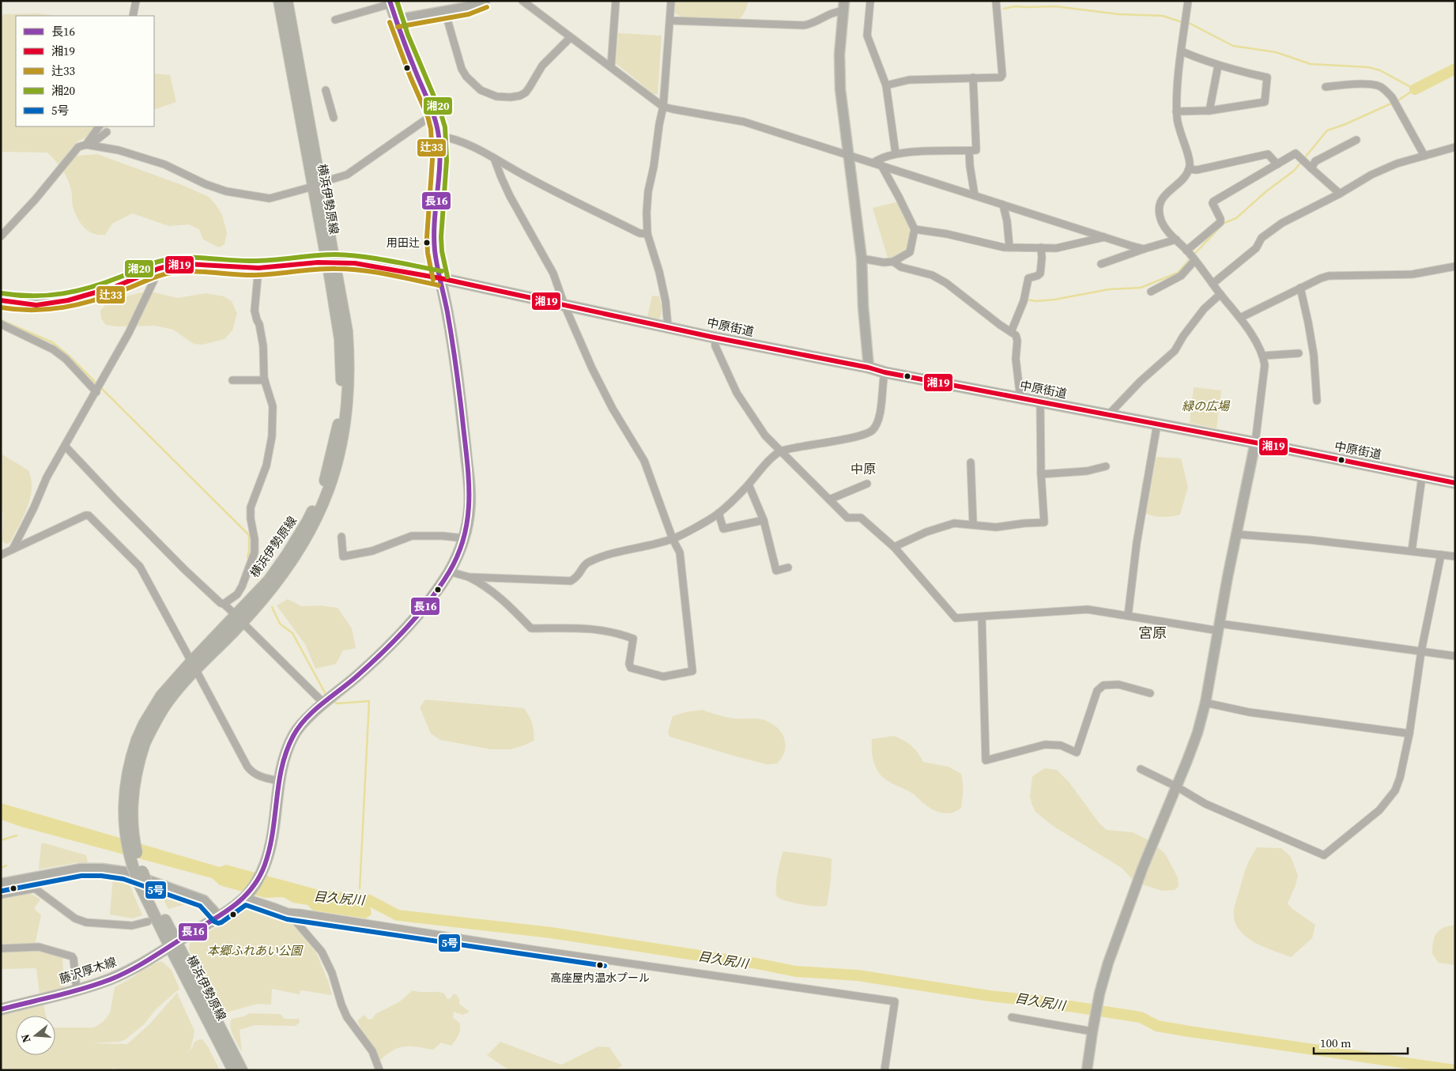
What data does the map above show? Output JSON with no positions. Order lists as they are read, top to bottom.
{
  "streets": {
    "main road": ["横浜伊勢原線", "中原街道", "藤沢厚木線"]
  },
  "crossings": [
    ["横浜伊勢原線", "中原街道"],
    ["横浜伊勢原線", "藤沢厚木線"]
  ],
  "districts": ["中原", "宮原"],
  "water": ["目久尻川"],
  "parks": ["緑の広場", "本郷ふれあい公園"],
  "places": ["用田辻", "高座屋内温水プール"],
  "lines": [
    "transit line 長16",
    "transit line 湘20",
    "transit line 辻33",
    "transit line 湘19",
    "transit line 5号"
  ],
  "legend": [
    "長16",
    "湘19",
    "辻33",
    "湘20",
    "5号"
  ],
  "scale_bar": "100 m",
  "north": "left"
}
